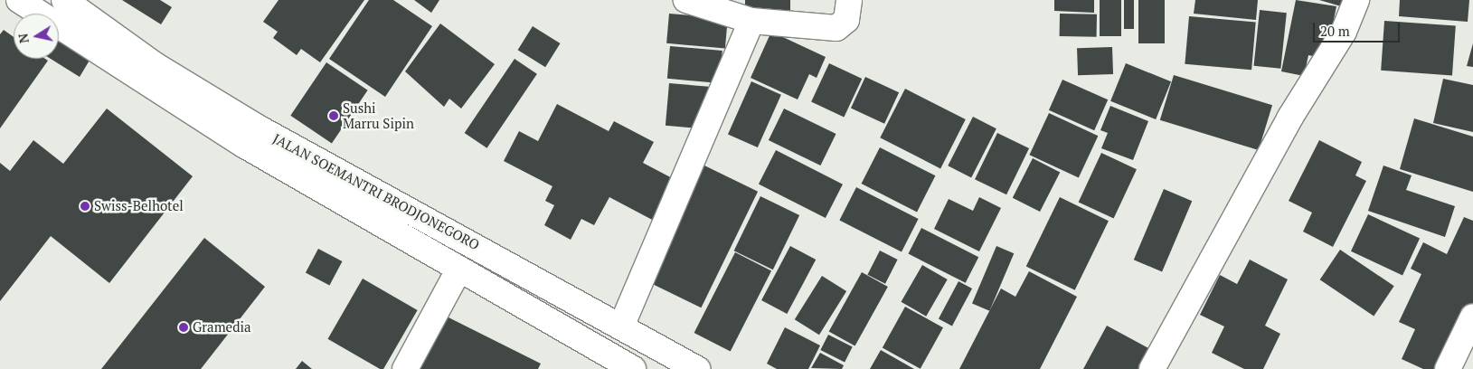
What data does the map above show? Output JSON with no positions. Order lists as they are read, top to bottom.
{
  "streets": {
    "main road": ["JALAN SOEMANTRI BRODJONEGORO"]
  },
  "places": ["Sushi Marru Sipin", "Swiss-Belhotel", "Gramedia"],
  "scale_bar": "20 m",
  "north": "left"
}
